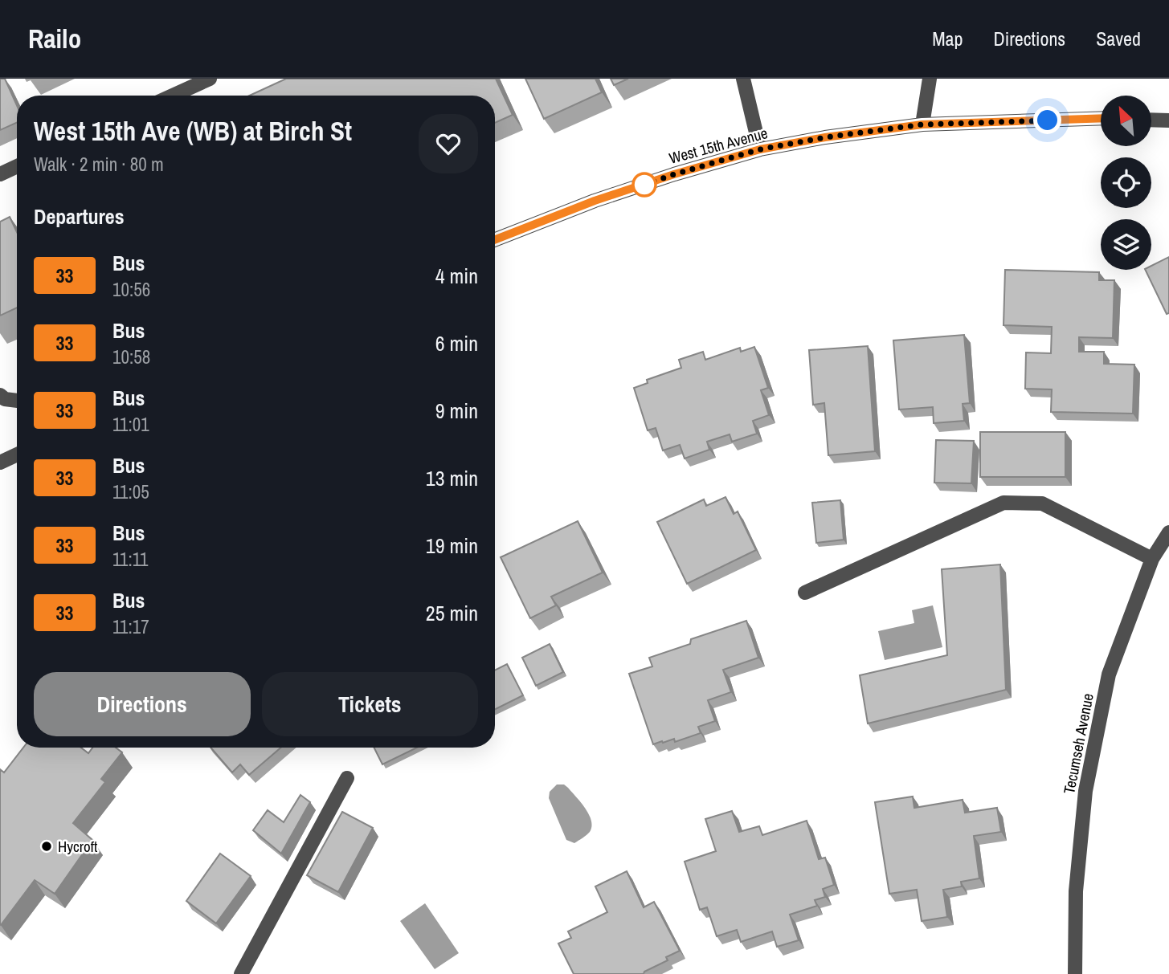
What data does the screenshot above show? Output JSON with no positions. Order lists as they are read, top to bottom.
{
  "streets": {
    "street": ["West 15th Avenue", "Tecumseh Avenue"]
  },
  "places": ["Hycroft"],
  "lines": ["bus line 33"],
  "north": "top left",
  "page": {
    "header": "Railo",
    "nav": ["Map", "Directions", "Saved"],
    "heading": [
      ["West 15th Ave (WB) at Birch St", "Walk · 2 min · 80 m"],
      "Departures"
    ],
    "list": [
      {
        "mark": "33",
        "name": "Bus",
        "note": "10:56",
        "value": "4 min"
      },
      {
        "mark": "33",
        "name": "Bus",
        "note": "10:58",
        "value": "6 min"
      },
      {
        "mark": "33",
        "name": "Bus",
        "note": "11:01",
        "value": "9 min"
      },
      {
        "mark": "33",
        "name": "Bus",
        "note": "11:05",
        "value": "13 min"
      },
      {
        "mark": "33",
        "name": "Bus",
        "note": "11:11",
        "value": "19 min"
      },
      {
        "mark": "33",
        "name": "Bus",
        "note": "11:17",
        "value": "25 min"
      }
    ],
    "buttons": ["Directions", "Tickets"]
  }
}
